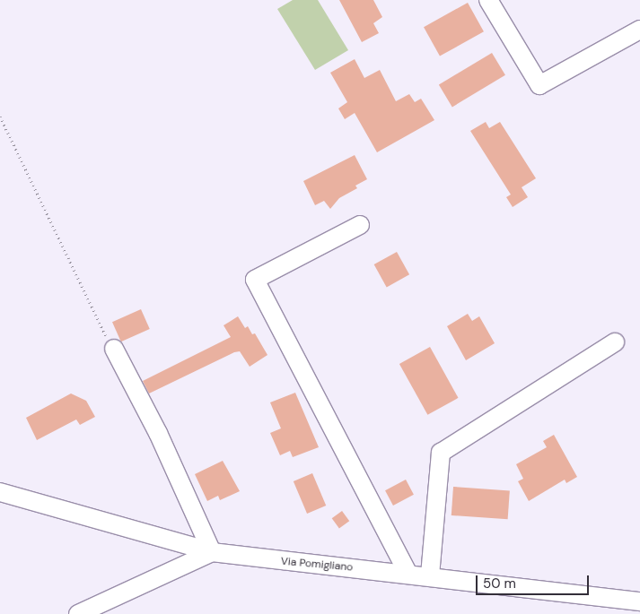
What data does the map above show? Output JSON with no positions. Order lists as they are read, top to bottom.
{
  "streets": {
    "street": ["Via Pomigliano"]
  },
  "scale_bar": "50 m"
}
